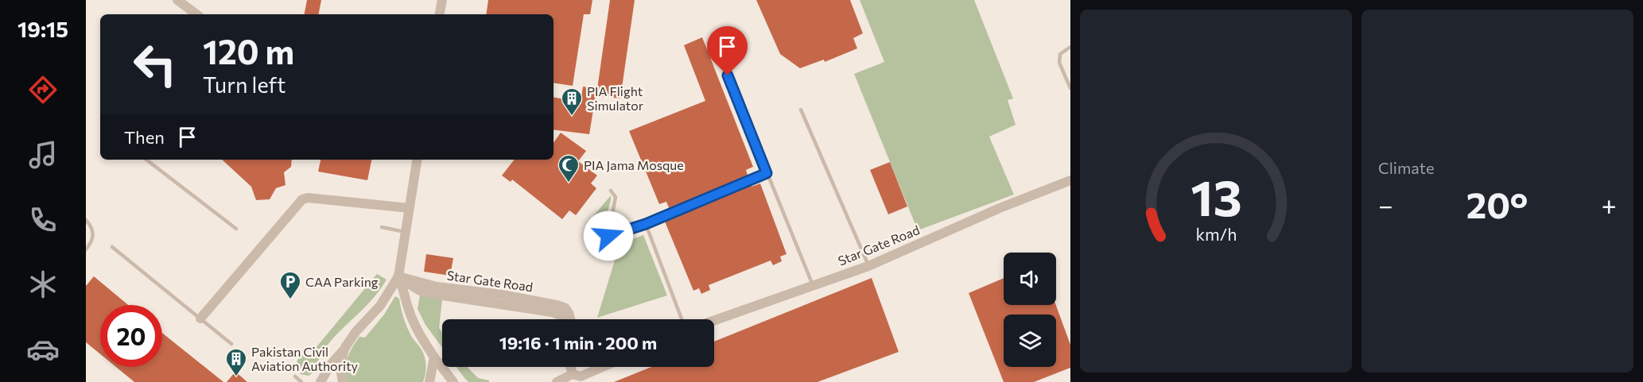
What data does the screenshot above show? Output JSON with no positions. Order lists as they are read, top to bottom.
{
  "streets": {
    "street": ["Star Gate Road"]
  },
  "places": {
    "building": ["PIA Flight Simulator", "Pakistan Civil Aviation Authority"],
    "mosque": ["PIA Jama Mosque"],
    "parking": ["CAA Parking"]
  },
  "page": {
    "tabs": "19:15",
    "tile": "Climate",
    "turn": ["120 m", "Turn left"],
    "then": "Then",
    "heat": ["−", "20°", "+"],
    "limit": "20",
    "trip": "19:16 · 1 min · 200 m",
    "gauge": ["13", "km/h"]
  }
}
